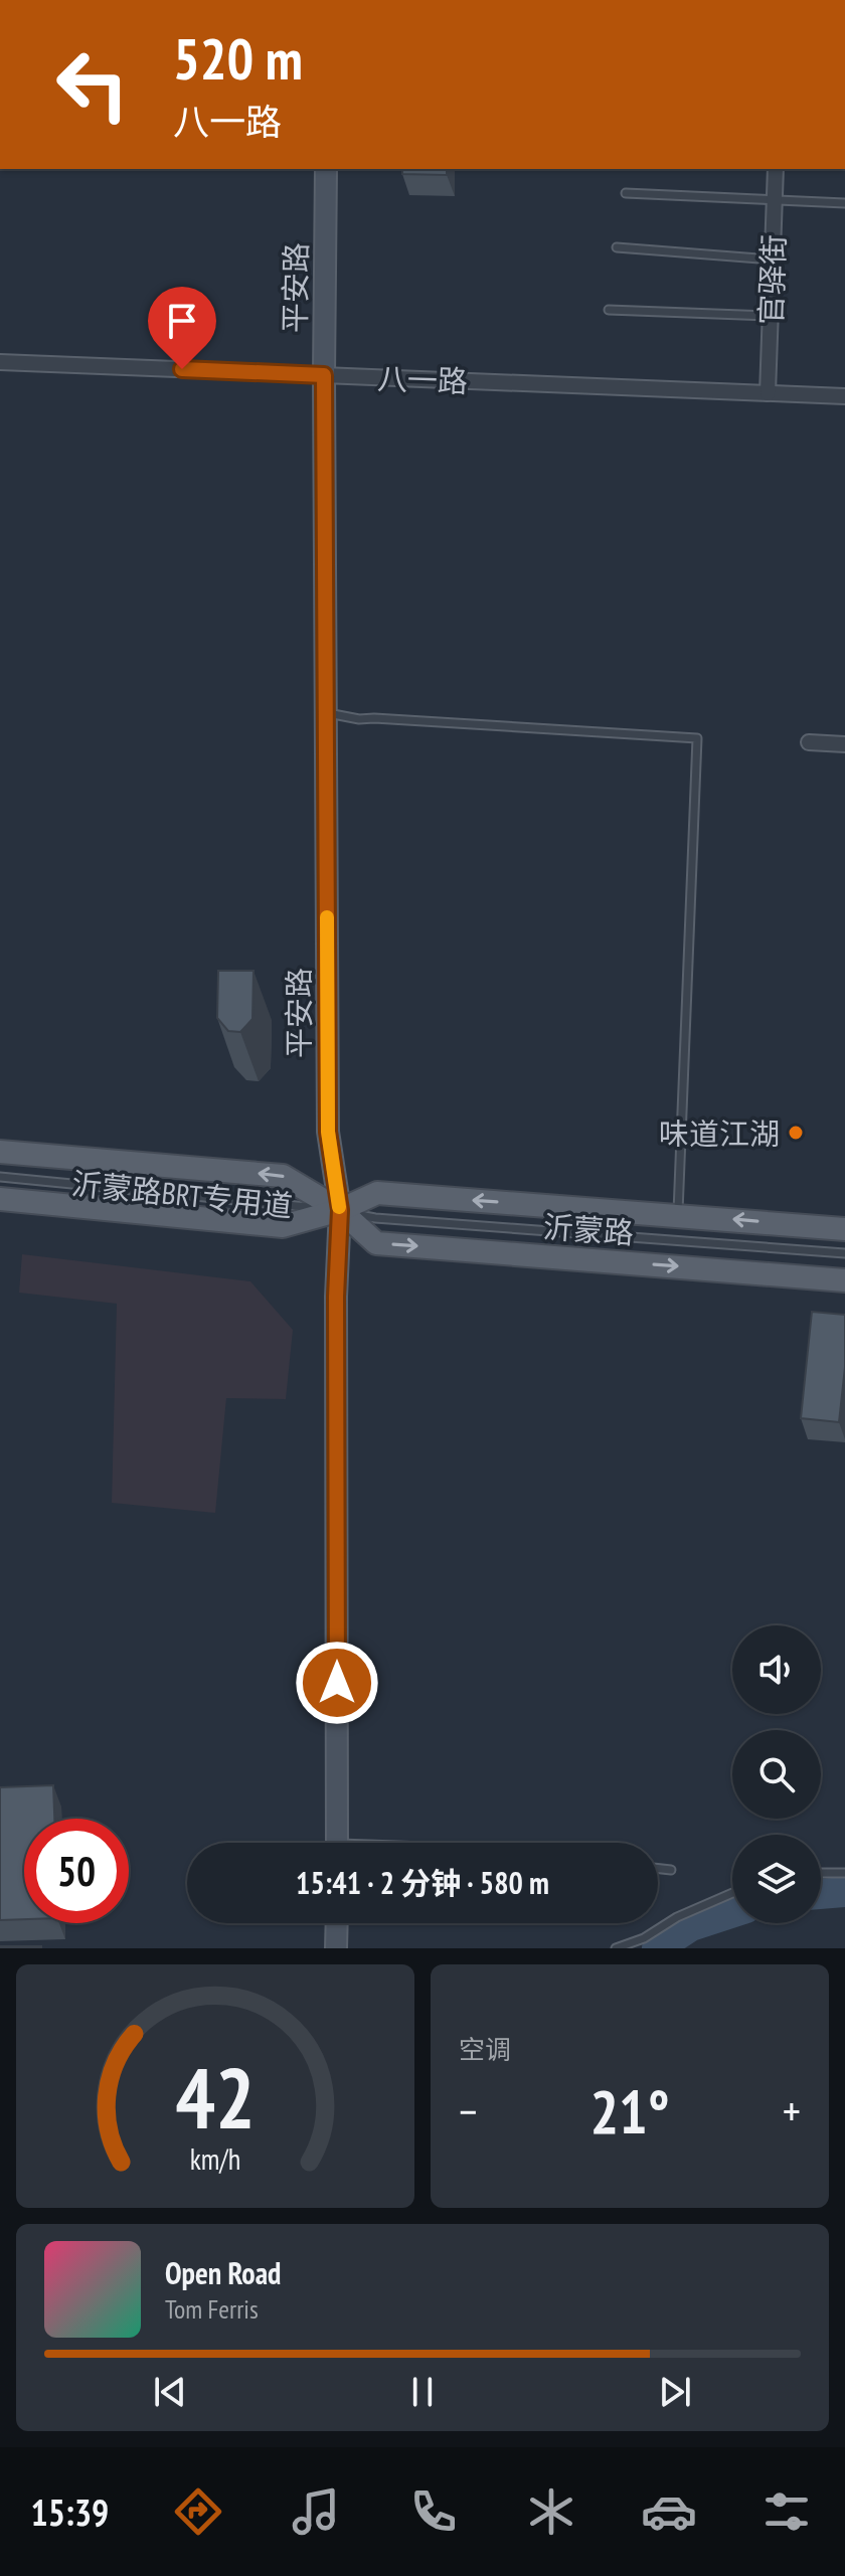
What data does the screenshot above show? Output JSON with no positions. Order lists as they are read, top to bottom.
{
  "streets": {
    "main road": ["平安路", "沂蒙路"],
    "street": ["官驿街", "八一路"],
    "lane": ["沂蒙路BRT专用道"]
  },
  "crossings": [
    ["官驿街", "八一路"],
    ["平安路", "八一路"],
    ["平安路", "沂蒙路BRT专用道"],
    ["平安路", "沂蒙路"],
    ["沂蒙路BRT专用道", "沂蒙路"]
  ],
  "places": ["味道江湖"],
  "page": {
    "turn": ["520 m", "八一路"],
    "limit": "50",
    "trip": "15:41 · 2 分钟 · 580 m",
    "tile": "空调",
    "heat": ["−", "21°", "+"],
    "song": ["Open Road", "Tom Ferris"],
    "tabs": "15:39",
    "gauge": ["42", "km/h"]
  }
}
